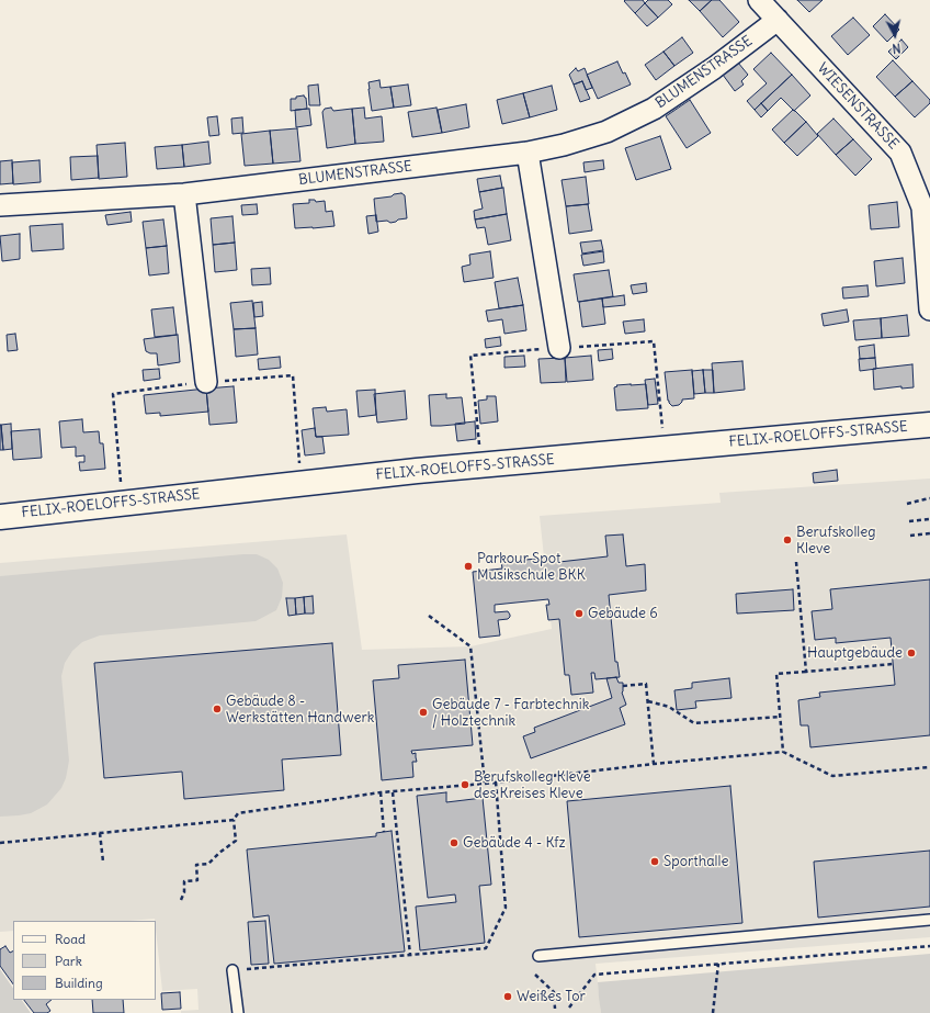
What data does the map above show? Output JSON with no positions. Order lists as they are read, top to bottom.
{
  "streets": {
    "street": ["BLUMENSTRASSE", "WIESENSTRASSE", "FELIX-ROELOFFS-STRASSE"]
  },
  "crossings": [
    ["BLUMENSTRASSE", "WIESENSTRASSE"]
  ],
  "places": [
    "Berufskolleg Kleve",
    "Parkour Spot Musikschule BKK",
    "Gebäude 6",
    "Hauptgebäude",
    "Gebäude 8 - Werkstätten Handwerk",
    "Gebäude 7 - Farbtechnik / Holztechnik",
    "Berufskolleg Kleve des Kreises Kleve",
    "Gebäude 4 - Kfz",
    "Sporthalle",
    "Weißes Tor"
  ],
  "legend": ["Road", "Park", "Building"],
  "north": "bottom"
}
